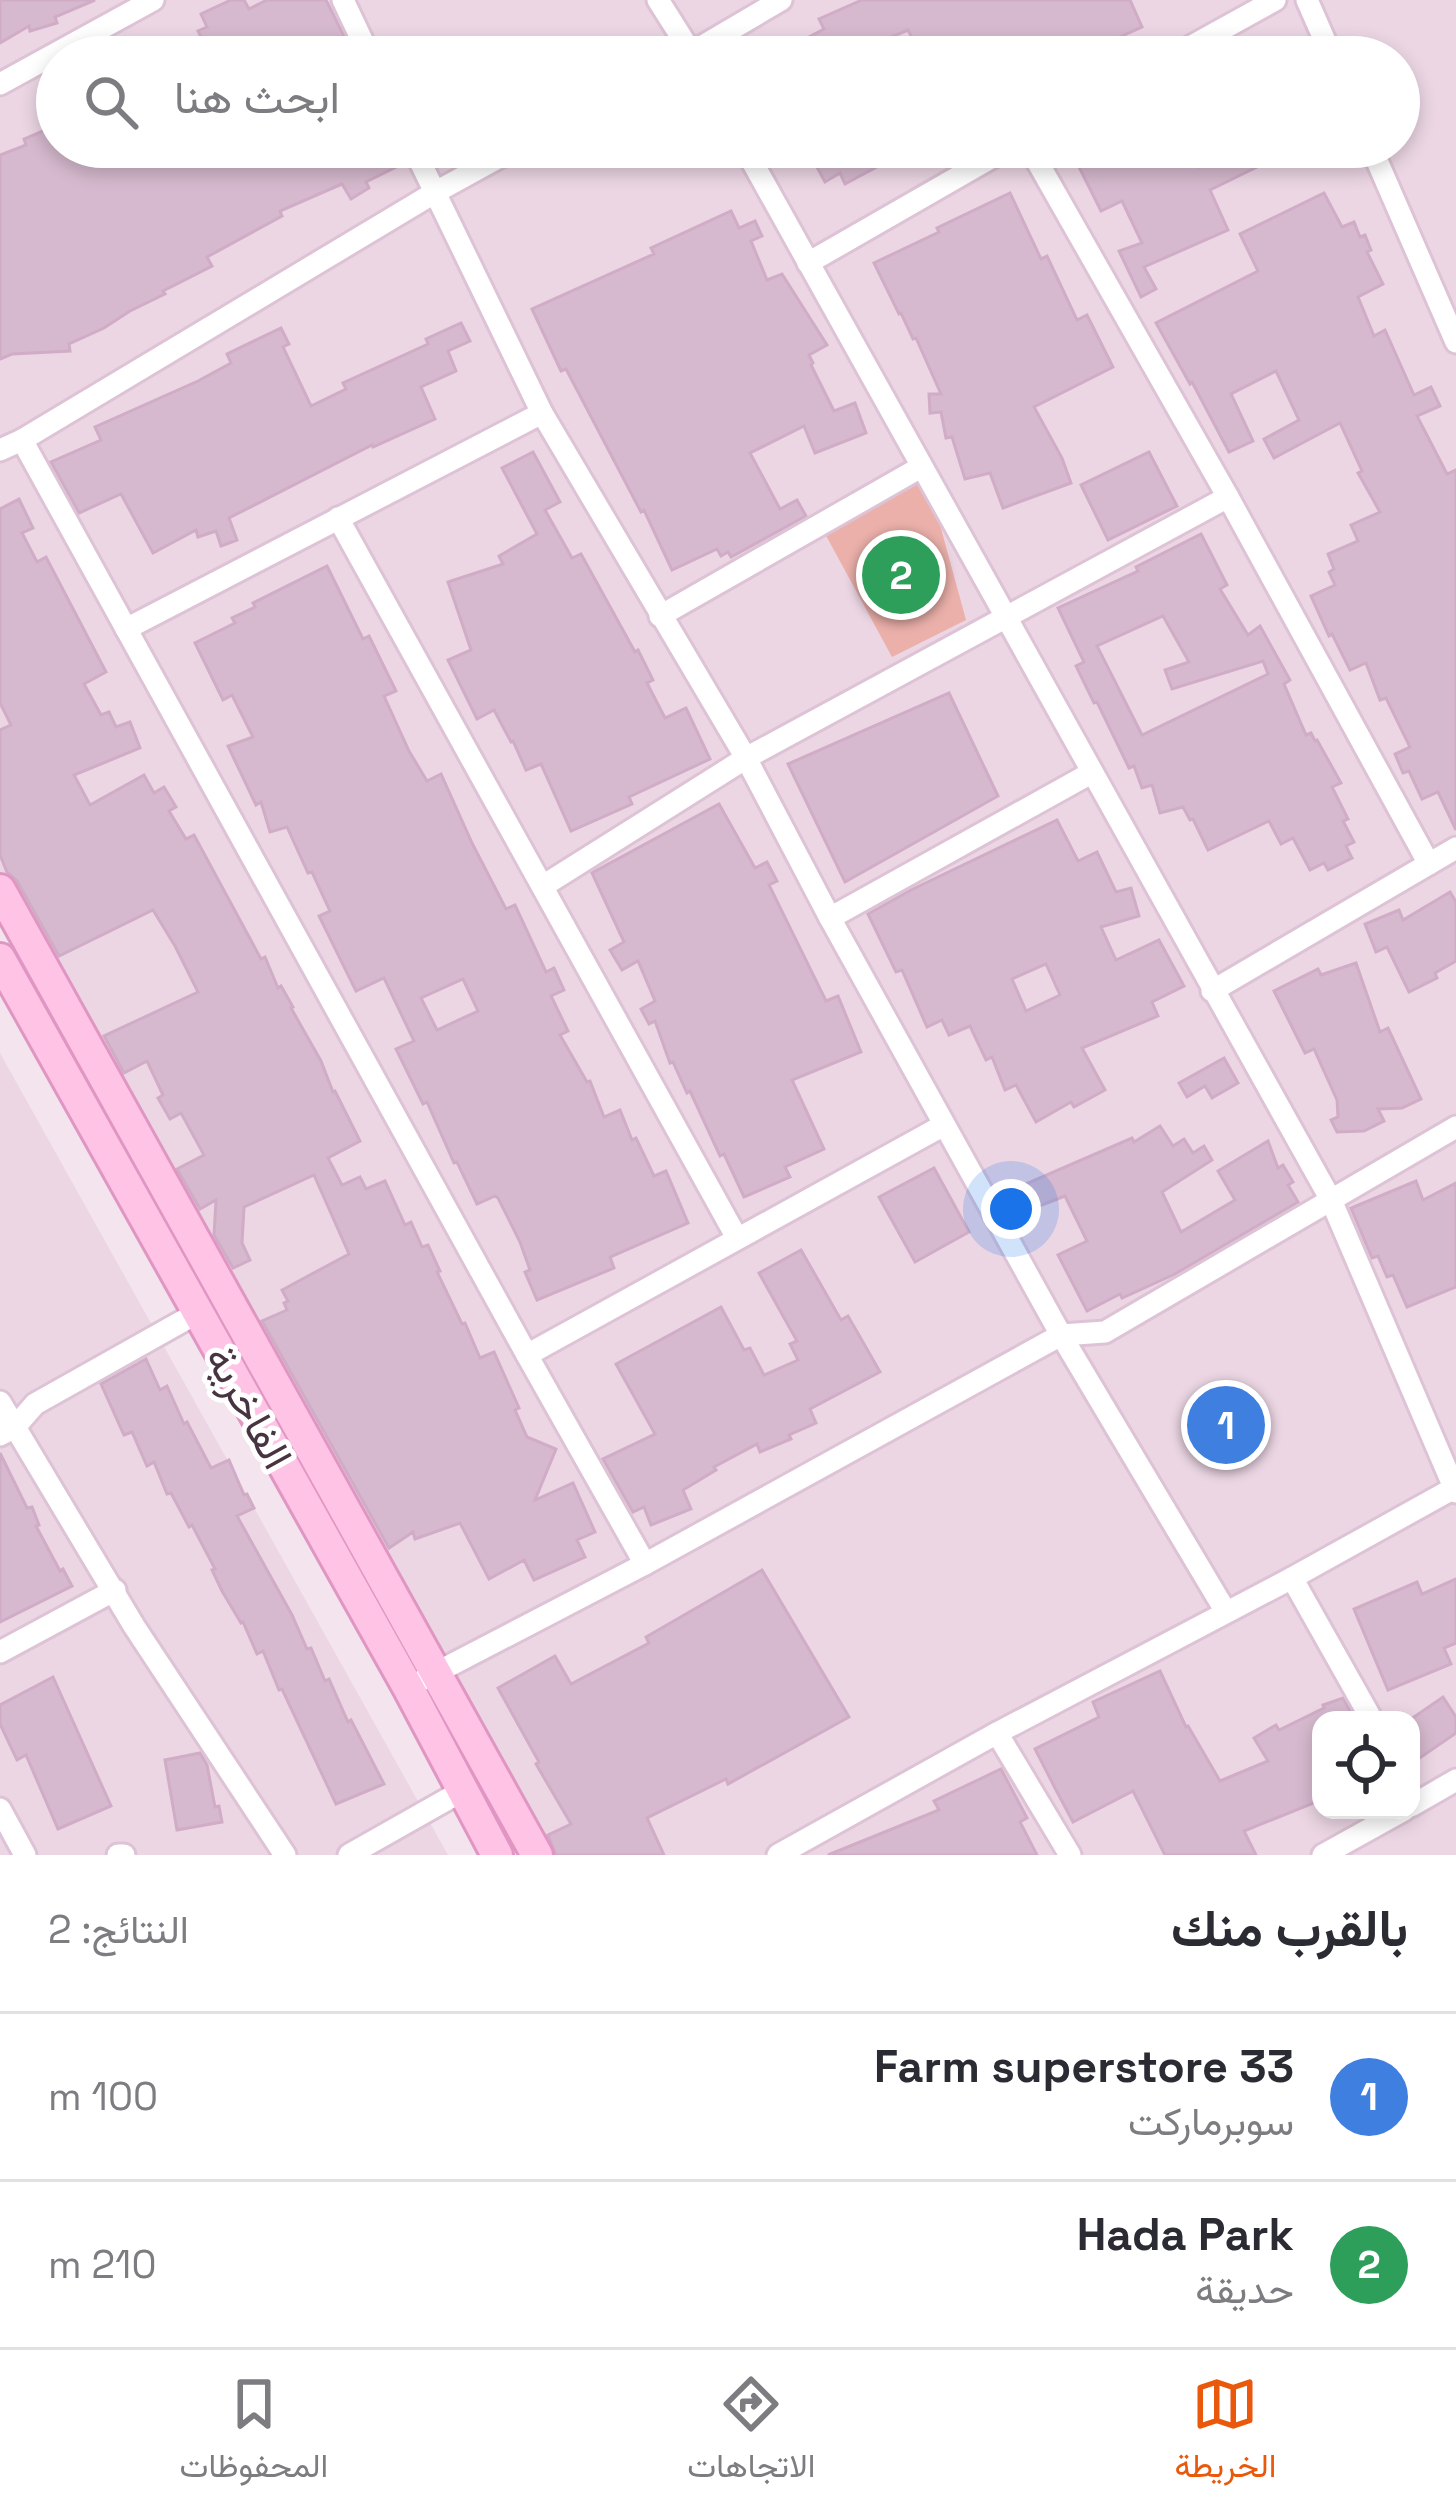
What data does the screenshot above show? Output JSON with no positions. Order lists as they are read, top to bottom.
{
  "streets": {
    "street": ["الفاخرية"]
  },
  "page": {
    "search": "ابحث هنا",
    "pins": ["2", "1"],
    "heading": ["بالقرب منك", "النتائج: 2"],
    "list": [
      {
        "mark": "1",
        "name": "Farm superstore 33",
        "note": "سوبرماركت",
        "value": "100 m"
      },
      {
        "mark": "2",
        "name": "Hada Park",
        "note": "حديقة",
        "value": "210 m"
      }
    ],
    "nav": ["الخريطة", "الاتجاهات", "المحفوظات"]
  }
}
